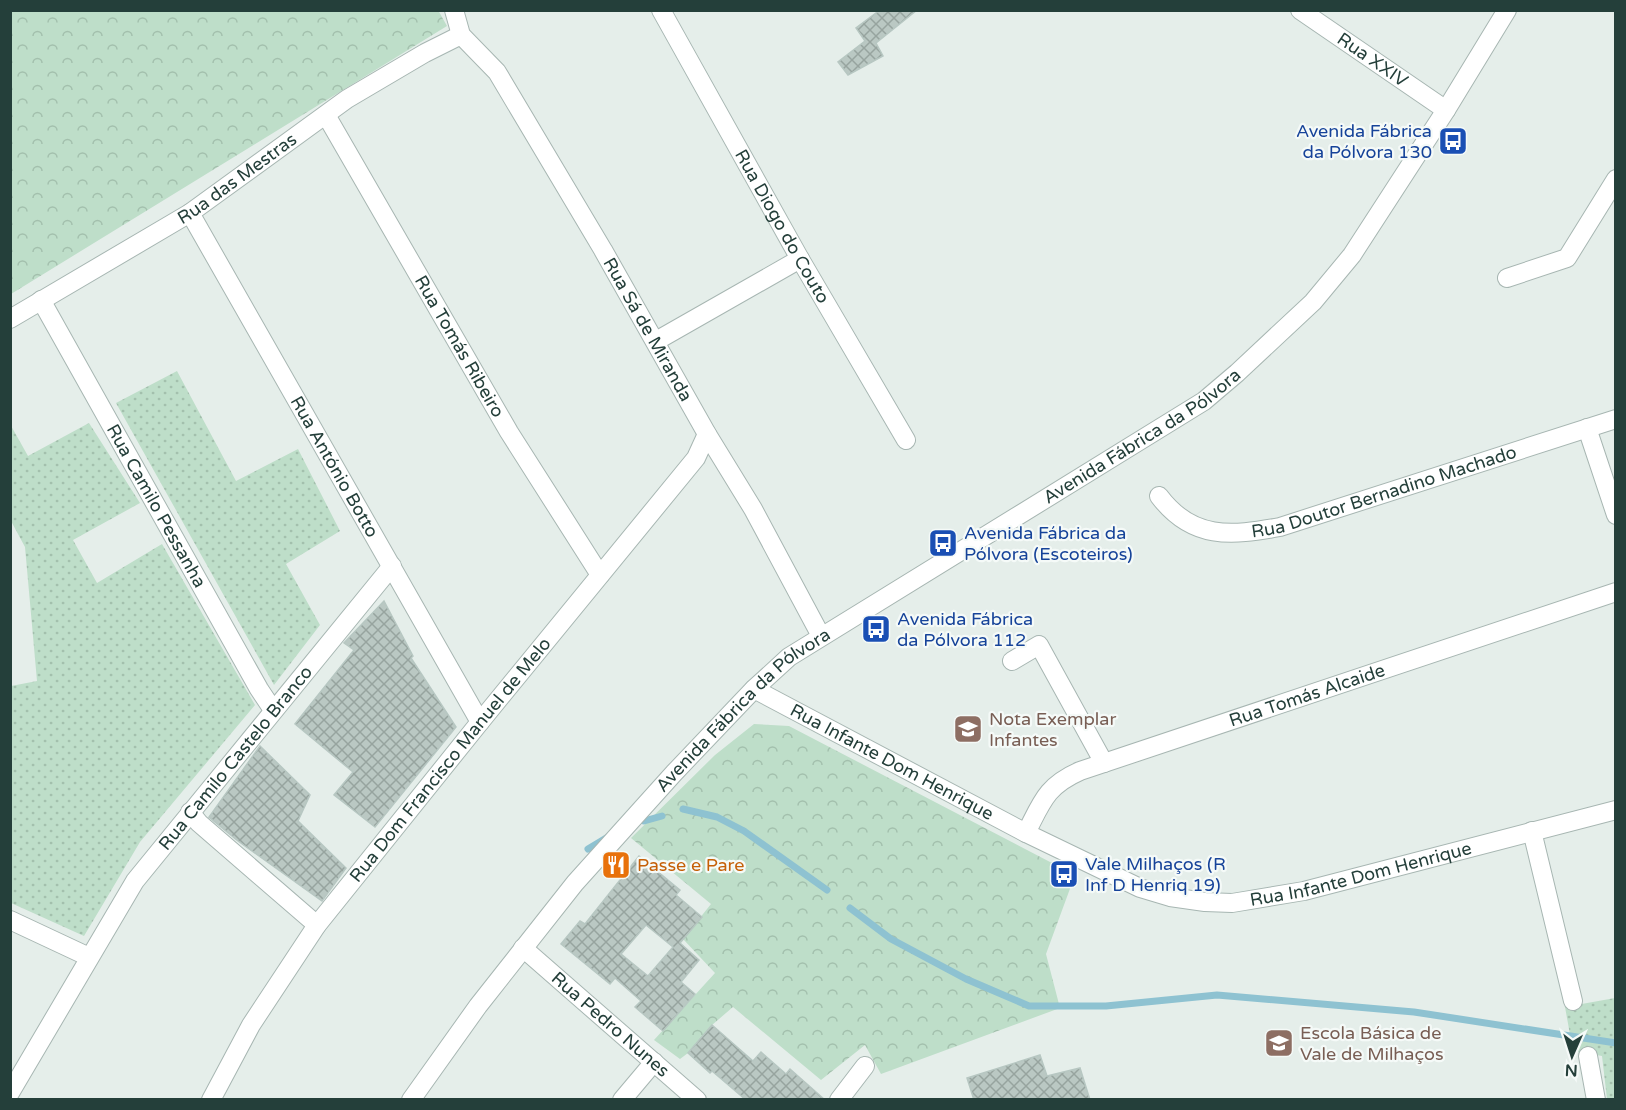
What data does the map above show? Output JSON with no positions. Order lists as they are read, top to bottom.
{
  "streets": {
    "street": [
      "Rua XXIV",
      "Rua das Mestras",
      "Rua Diogo do Couto",
      "Rua Sá de Miranda",
      "Rua Tomás Ribeiro",
      "Avenida Fábrica da Pólvora",
      "Rua António Botto",
      "Rua Doutor Bernadino Machado",
      "Rua Camilo Pessanha",
      "Rua Tomás Alcaide",
      "Rua Camilo Castelo Branco",
      "Rua Dom Francisco Manuel de Melo",
      "Rua Infante Dom Henrique",
      "Rua Pedro Nunes"
    ]
  },
  "crossings": [
    ["Rua XXIV", "Avenida Fábrica da Pólvora"],
    ["Rua das Mestras", "Rua Sá de Miranda"],
    ["Rua das Mestras", "Rua Tomás Ribeiro"],
    ["Rua das Mestras", "Rua António Botto"],
    ["Rua das Mestras", "Rua Camilo Pessanha"],
    ["Rua Sá de Miranda", "Avenida Fábrica da Pólvora"],
    ["Rua Sá de Miranda", "Rua Dom Francisco Manuel de Melo"],
    ["Rua Tomás Ribeiro", "Rua Dom Francisco Manuel de Melo"],
    ["Avenida Fábrica da Pólvora", "Rua Infante Dom Henrique"],
    ["Avenida Fábrica da Pólvora", "Rua Pedro Nunes"],
    ["Rua António Botto", "Rua Camilo Castelo Branco"],
    ["Rua António Botto", "Rua Dom Francisco Manuel de Melo"],
    ["Rua Camilo Pessanha", "Rua Camilo Castelo Branco"],
    ["Rua Tomás Alcaide", "Rua Infante Dom Henrique"]
  ],
  "places": {
    "bus stop": [
      "Avenida Fábrica da Pólvora 130",
      "Avenida Fábrica da Pólvora (Escoteiros)",
      "Avenida Fábrica da Pólvora 112",
      "Vale Milhaços (R Inf D Henriq 19)"
    ],
    "school or university": ["Nota Exemplar Infantes", "Escola Básica de Vale de Milhaços"],
    "restaurant": ["Passe e Pare"]
  },
  "north": "bottom"
}
